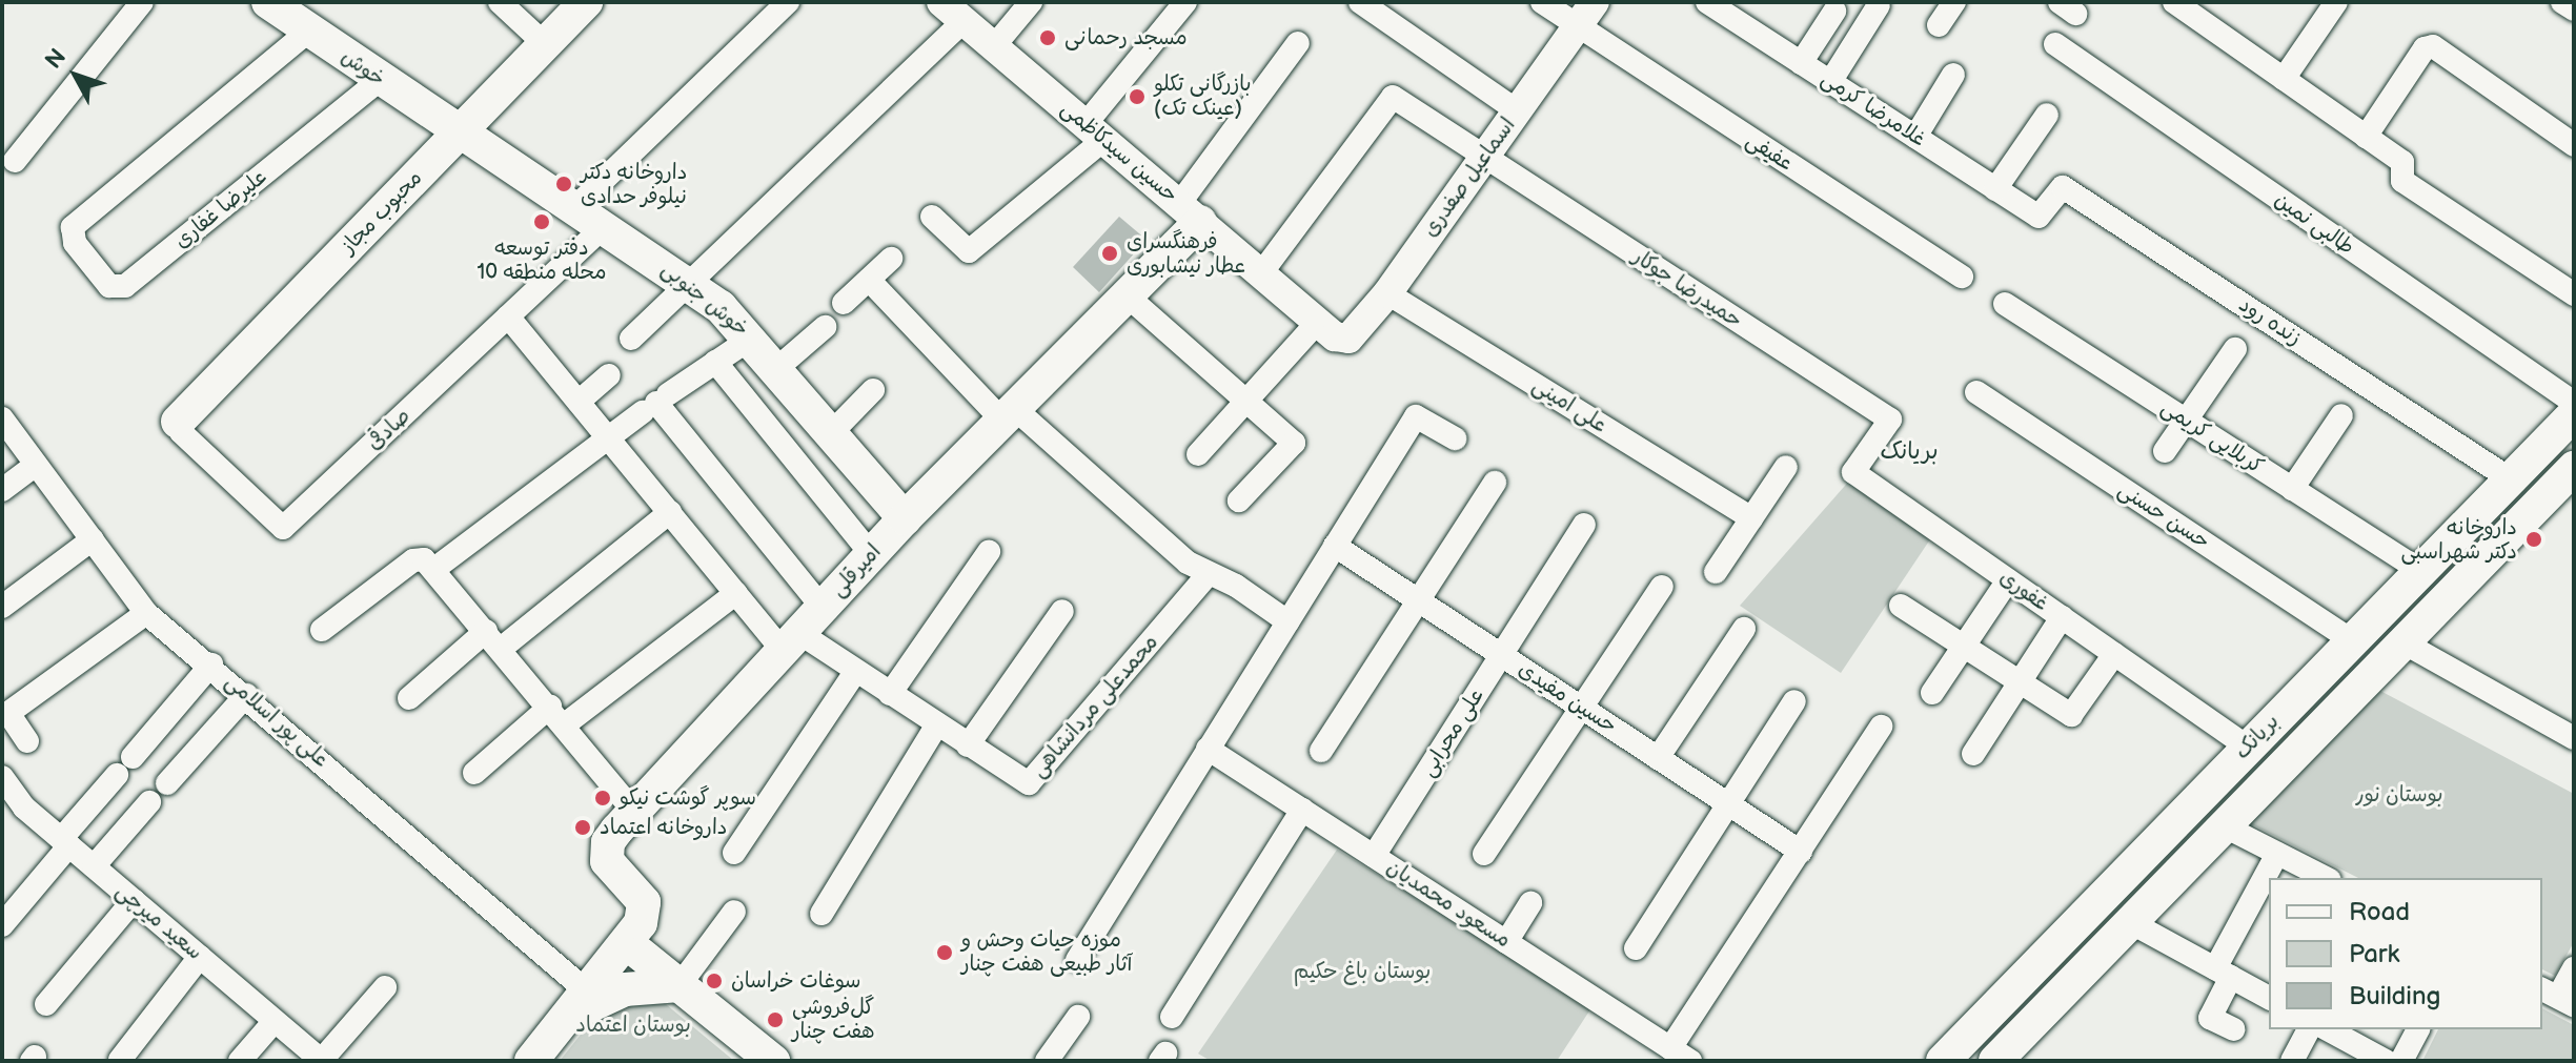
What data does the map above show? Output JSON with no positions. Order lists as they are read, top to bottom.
{
  "streets": {
    "main road": [
      "خوش",
      "محبوب مجاز",
      "خوش جنوبی",
      "امیرقلی",
      "بریانک"
    ],
    "street": [
      "غلامرضا کرمی",
      "حسین سیدکاظمی",
      "عفیفی",
      "اسماعیل صفدری",
      "علیرضا غفاری",
      "طالبی نمین",
      "حمیدرضا جوکار",
      "زنده رود",
      "علی امینی",
      "صادقی",
      "کربلایی کریمی",
      "حسن حسنی",
      "غفوری",
      "حسین مفیدی",
      "محمدعلی مردانشاهی",
      "علی پور اسلامی",
      "علی محرابی",
      "مسعود محمدیان",
      "سعید میرچی"
    ]
  },
  "crossings": [
    ["خوش", "علیرضا غفاری"],
    ["خوش", "محبوب مجاز"],
    ["خوش", "خوش جنوبی"],
    ["غلامرضا کرمی", "زنده رود"],
    ["حسین سیدکاظمی", "اسماعیل صفدری"],
    ["حسین سیدکاظمی", "حمیدرضا جوکار"],
    ["حسین سیدکاظمی", "امیرقلی"],
    ["عفیفی", "اسماعیل صفدری"],
    ["اسماعیل صفدری", "حمیدرضا جوکار"],
    ["اسماعیل صفدری", "علی امینی"],
    ["محبوب مجاز", "خوش جنوبی"],
    ["محبوب مجاز", "صادقی"],
    ["حمیدرضا جوکار", "غفوری"],
    ["خوش جنوبی", "صادقی"],
    ["خوش جنوبی", "امیرقلی"],
    ["زنده رود", "بریانک"],
    ["کربلایی کریمی", "بریانک"],
    ["حسن حسنی", "بریانک"],
    ["امیرقلی", "محمدعلی مردانشاهی"],
    ["غفوری", "بریانک"],
    ["حسین مفیدی", "علی محرابی"],
    ["علی محرابی", "مسعود محمدیان"]
  ],
  "districts": ["بریانک"],
  "parks": ["بوستان نور", "بوستان باغ حکیم", "بوستان اعتماد"],
  "places": [
    "مسجد رحمانی",
    "بازرگانی تکلو (عینک تک)",
    "داروخانه دکتر نیلوفر حدادی",
    "دفتر توسعه محله منطقه 10",
    "فرهنگسرای عطار نیشابوری",
    "داروخانه دکتر شهراسبی",
    "سوپر گوشت نیکو",
    "داروخانه اعتماد",
    "موزه حیات وحش و آثار طبیعی هفت چنار",
    "سوغات خراسان",
    "گل‌فروشی هفت چنار"
  ],
  "legend": ["Road", "Park", "Building"],
  "north": "top left"
}
